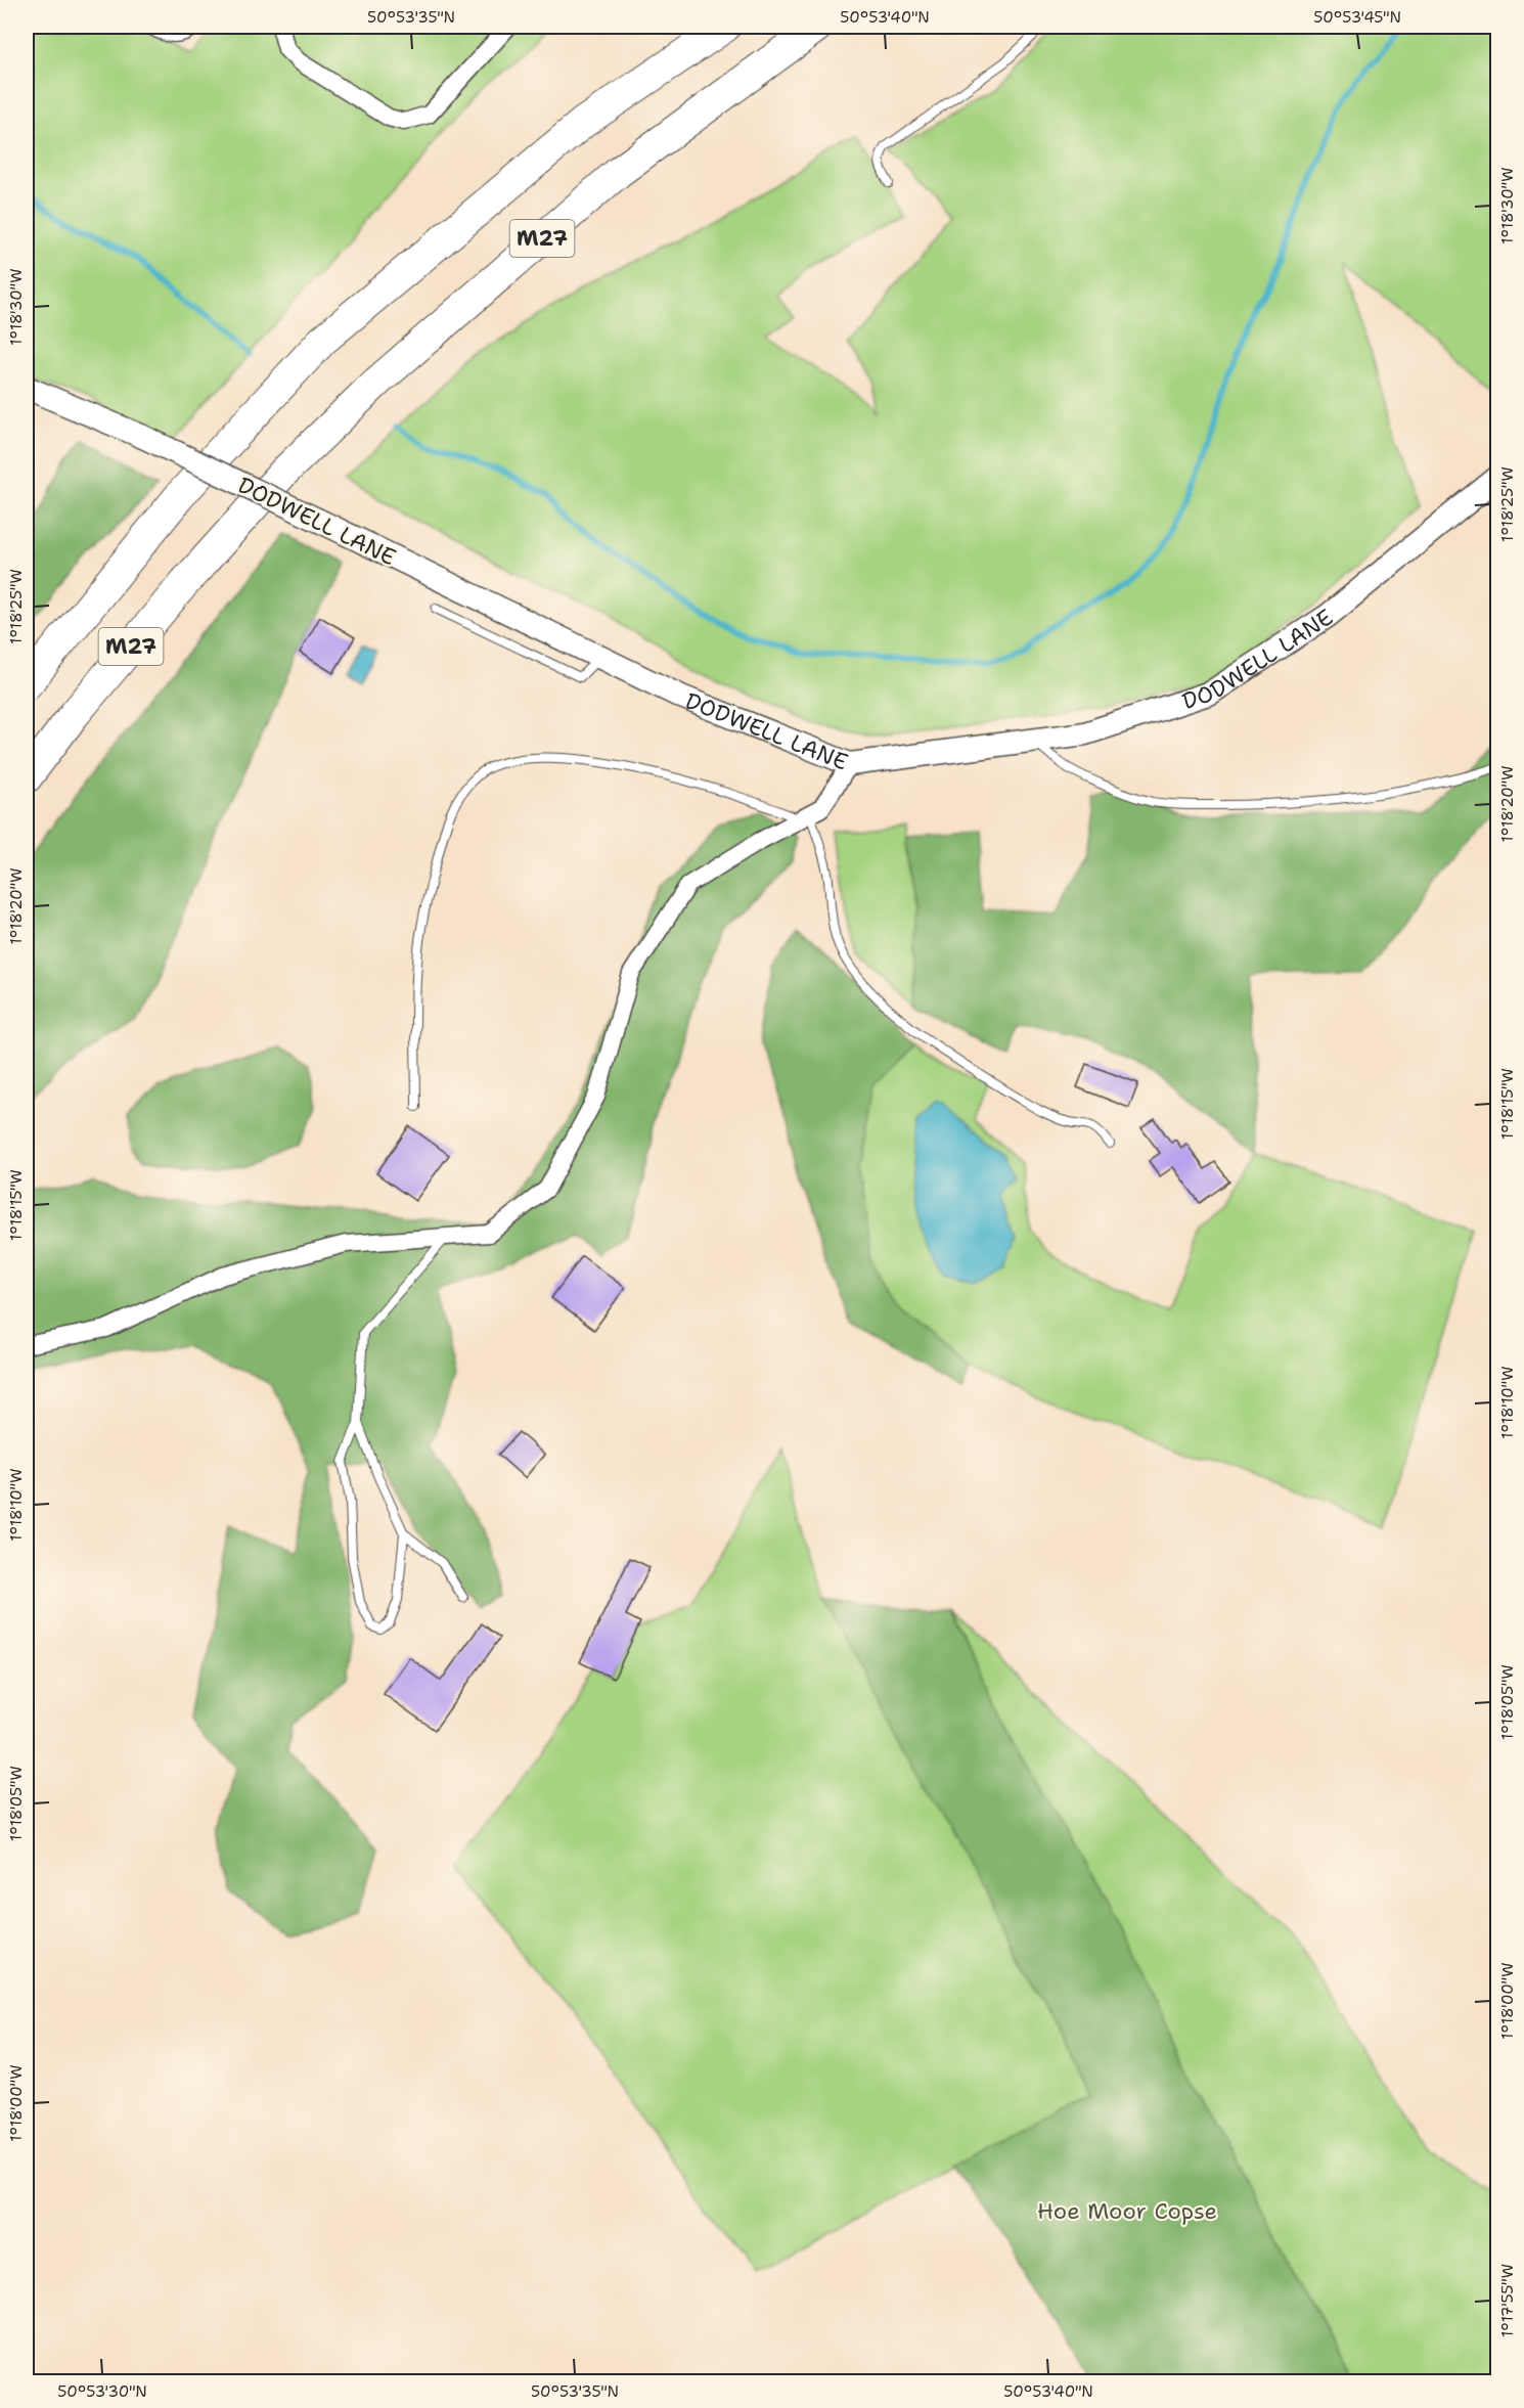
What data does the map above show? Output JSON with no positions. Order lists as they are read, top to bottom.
{
  "streets": {
    "highway": ["M27"],
    "street": ["DODWELL LANE"]
  },
  "parks": ["Hoe Moor Copse"],
  "coordinates": [
    "50°53'35\"N",
    "50°53'40\"N",
    "50°53'45\"N",
    "1°18'30\"W",
    "1°18'25\"W",
    "1°18'20\"W",
    "1°18'15\"W",
    "1°18'10\"W",
    "1°18'05\"W",
    "1°18'00\"W",
    "1°17'55\"W",
    "50°53'30\"N"
  ]
}
